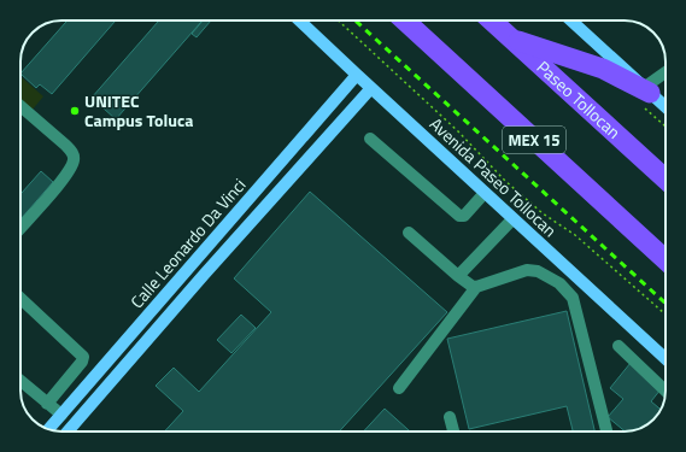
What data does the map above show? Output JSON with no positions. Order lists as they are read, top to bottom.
{
  "streets": {
    "highway": ["Paseo Tollocan", "MEX 15"],
    "main road": ["Avenida Paseo Tollocan", "Calle Leonardo Da Vinci"]
  },
  "crossings": [
    ["Avenida Paseo Tollocan", "Calle Leonardo Da Vinci"]
  ],
  "places": ["UNITEC Campus Toluca"]
}
